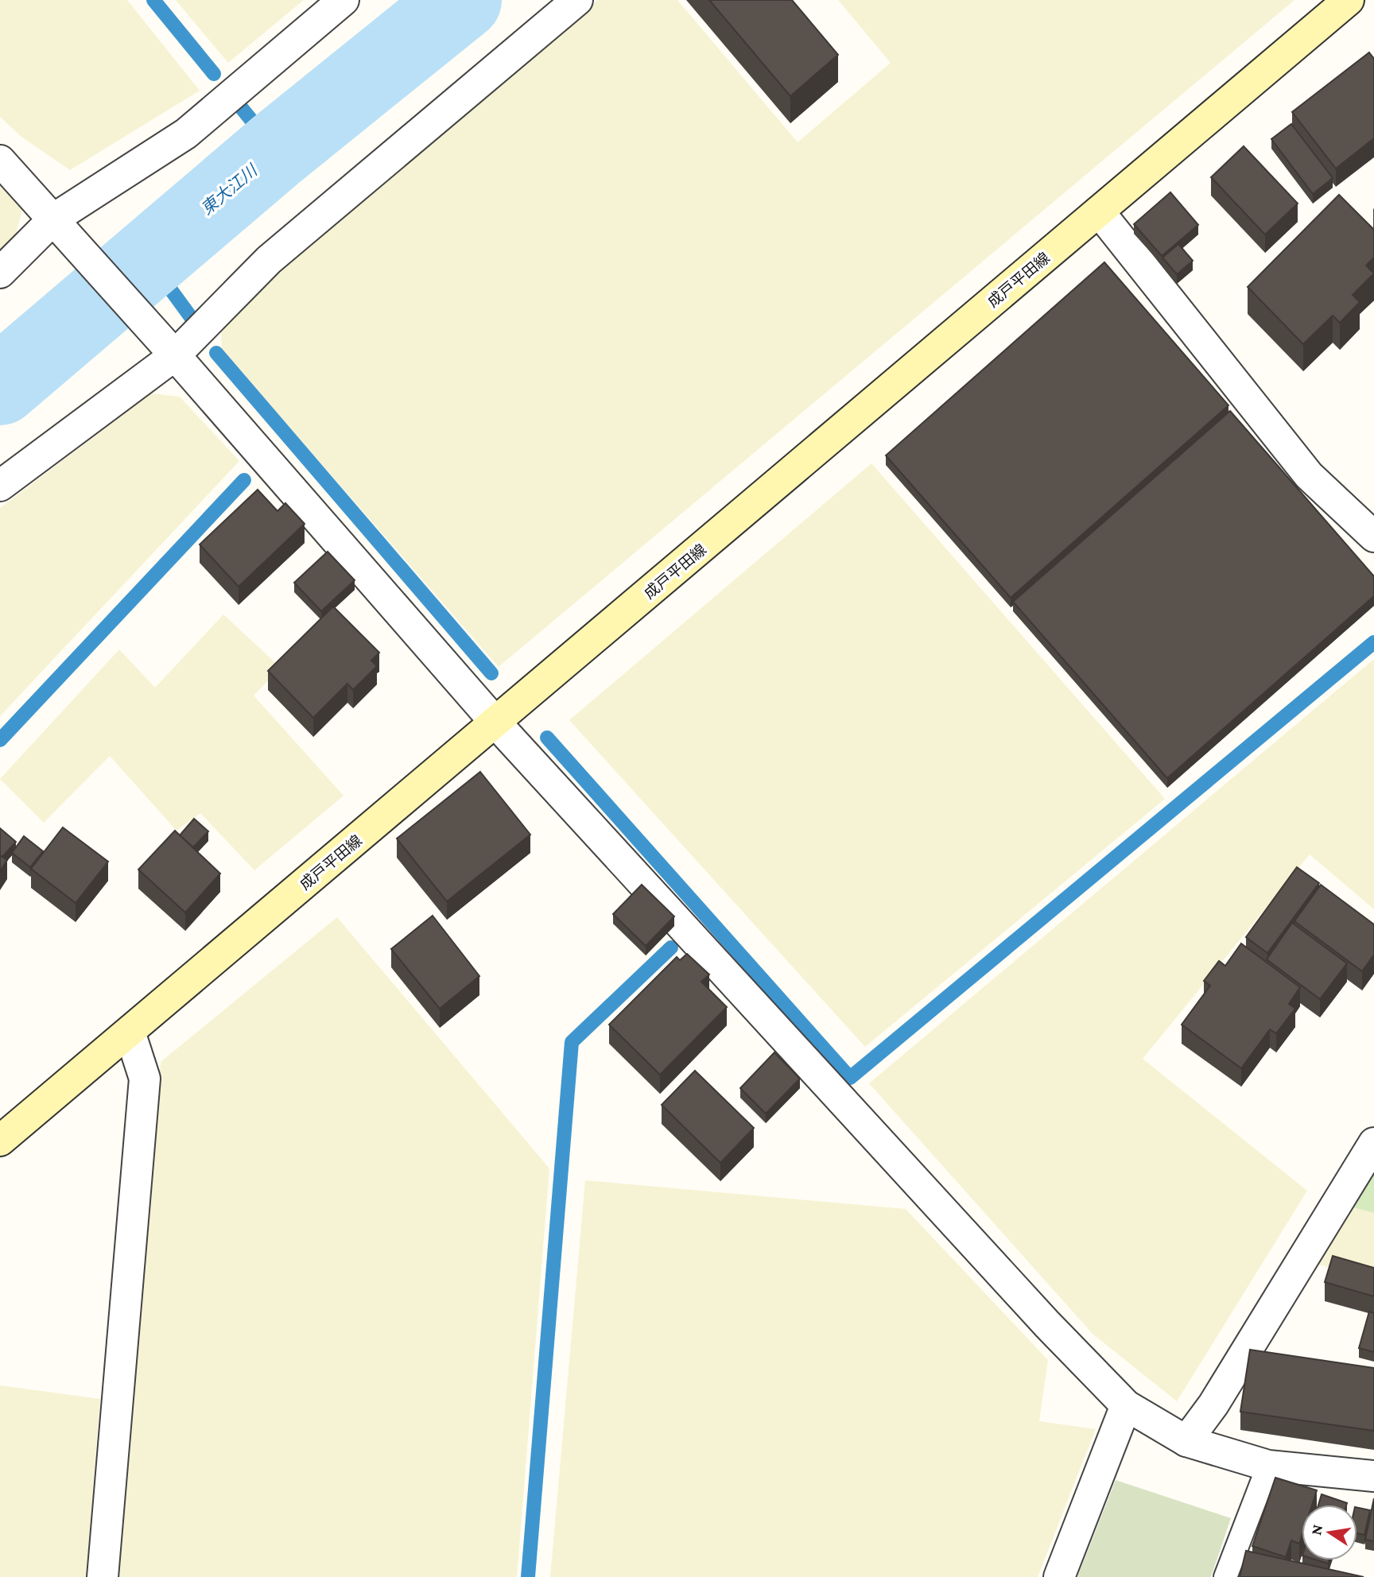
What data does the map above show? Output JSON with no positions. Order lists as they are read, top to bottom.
{
  "streets": {
    "main road": ["成戸平田線"]
  },
  "water": ["東大江川"],
  "north": "left"
}
